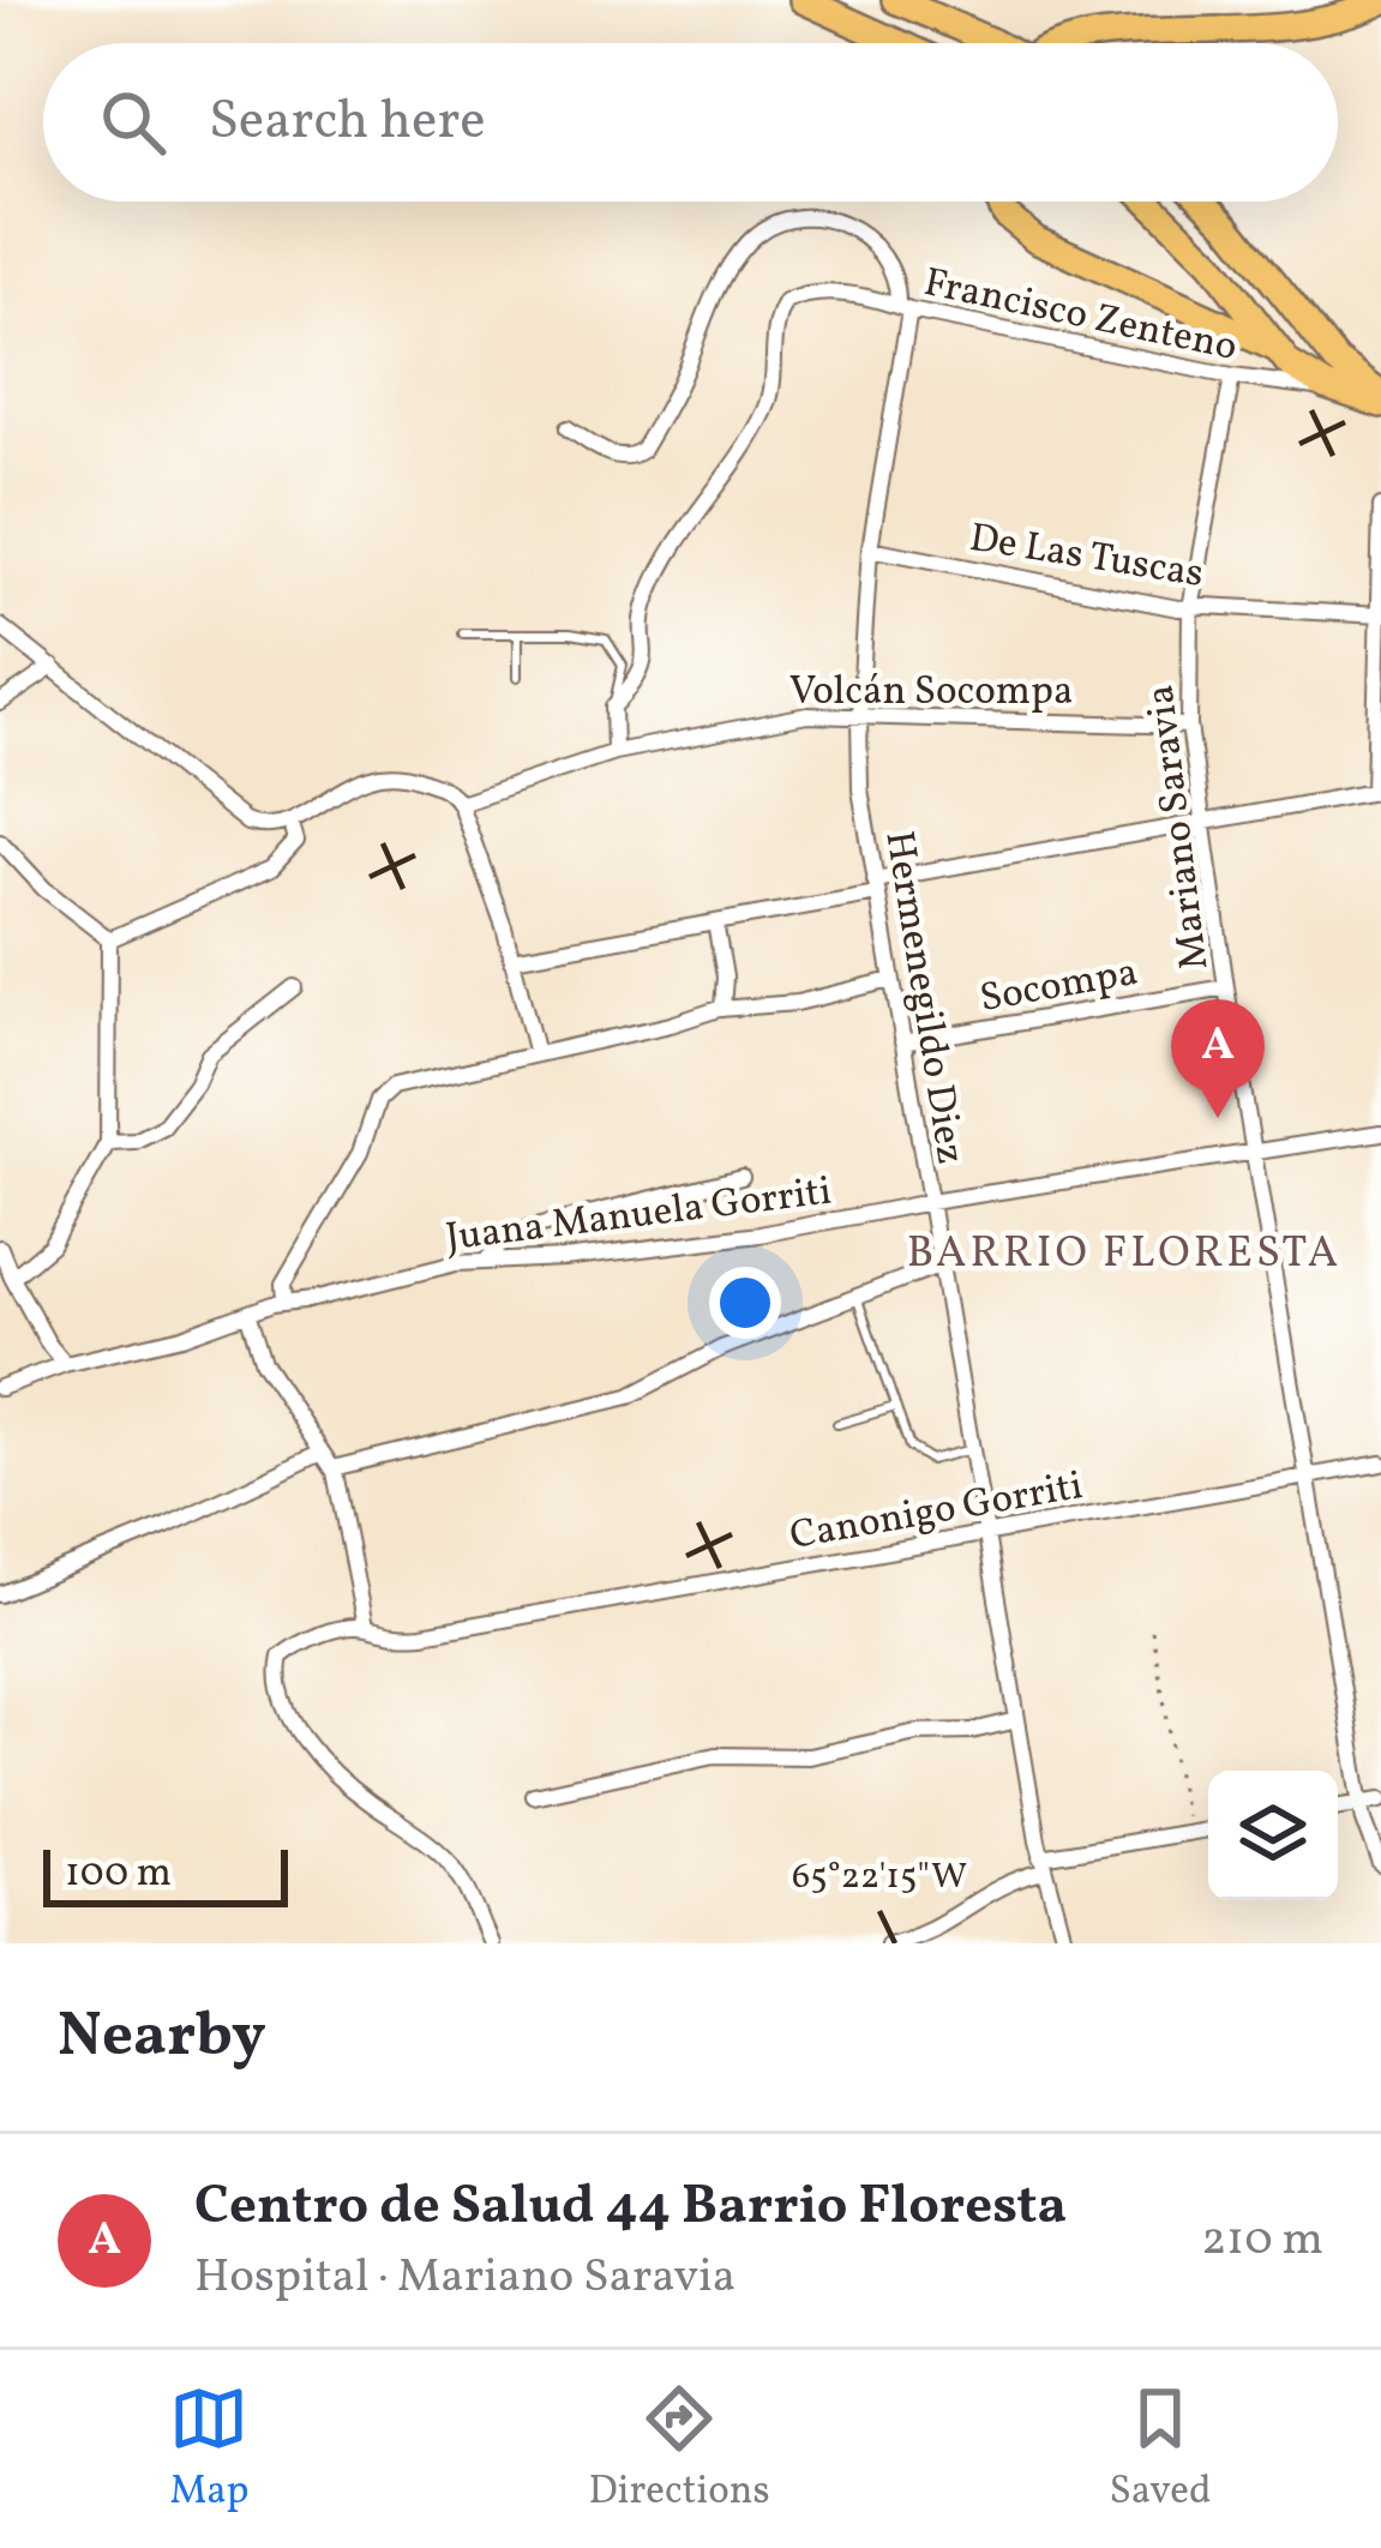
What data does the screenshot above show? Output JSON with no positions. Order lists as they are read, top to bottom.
{
  "streets": {
    "street": [
      "Francisco Zenteno",
      "De Las Tuscas",
      "Volcán Socompa",
      "Mariano Saravia",
      "Socompa",
      "Hermenegildo Diez",
      "Juana Manuela Gorriti",
      "Canonigo Gorriti"
    ]
  },
  "crossings": [
    ["Francisco Zenteno", "Mariano Saravia"],
    ["Francisco Zenteno", "Hermenegildo Diez"],
    ["De Las Tuscas", "Mariano Saravia"],
    ["De Las Tuscas", "Hermenegildo Diez"],
    ["Volcán Socompa", "Mariano Saravia"],
    ["Volcán Socompa", "Hermenegildo Diez"],
    ["Mariano Saravia", "Socompa"],
    ["Mariano Saravia", "Juana Manuela Gorriti"],
    ["Mariano Saravia", "Canonigo Gorriti"],
    ["Socompa", "Hermenegildo Diez"],
    ["Hermenegildo Diez", "Juana Manuela Gorriti"],
    ["Hermenegildo Diez", "Canonigo Gorriti"]
  ],
  "districts": ["BARRIO FLORESTA"],
  "scale_bar": "100 m",
  "page": {
    "search": "Search here",
    "pins": "A",
    "scale": "100 m",
    "heading": "Nearby",
    "list": [
      {
        "mark": "A",
        "name": "Centro de Salud 44 Barrio Floresta",
        "note": "Hospital · Mariano Saravia",
        "value": "210 m"
      }
    ],
    "nav": ["Map", "Directions", "Saved"]
  },
  "coordinates": ["65°22'15\"W"]
}
